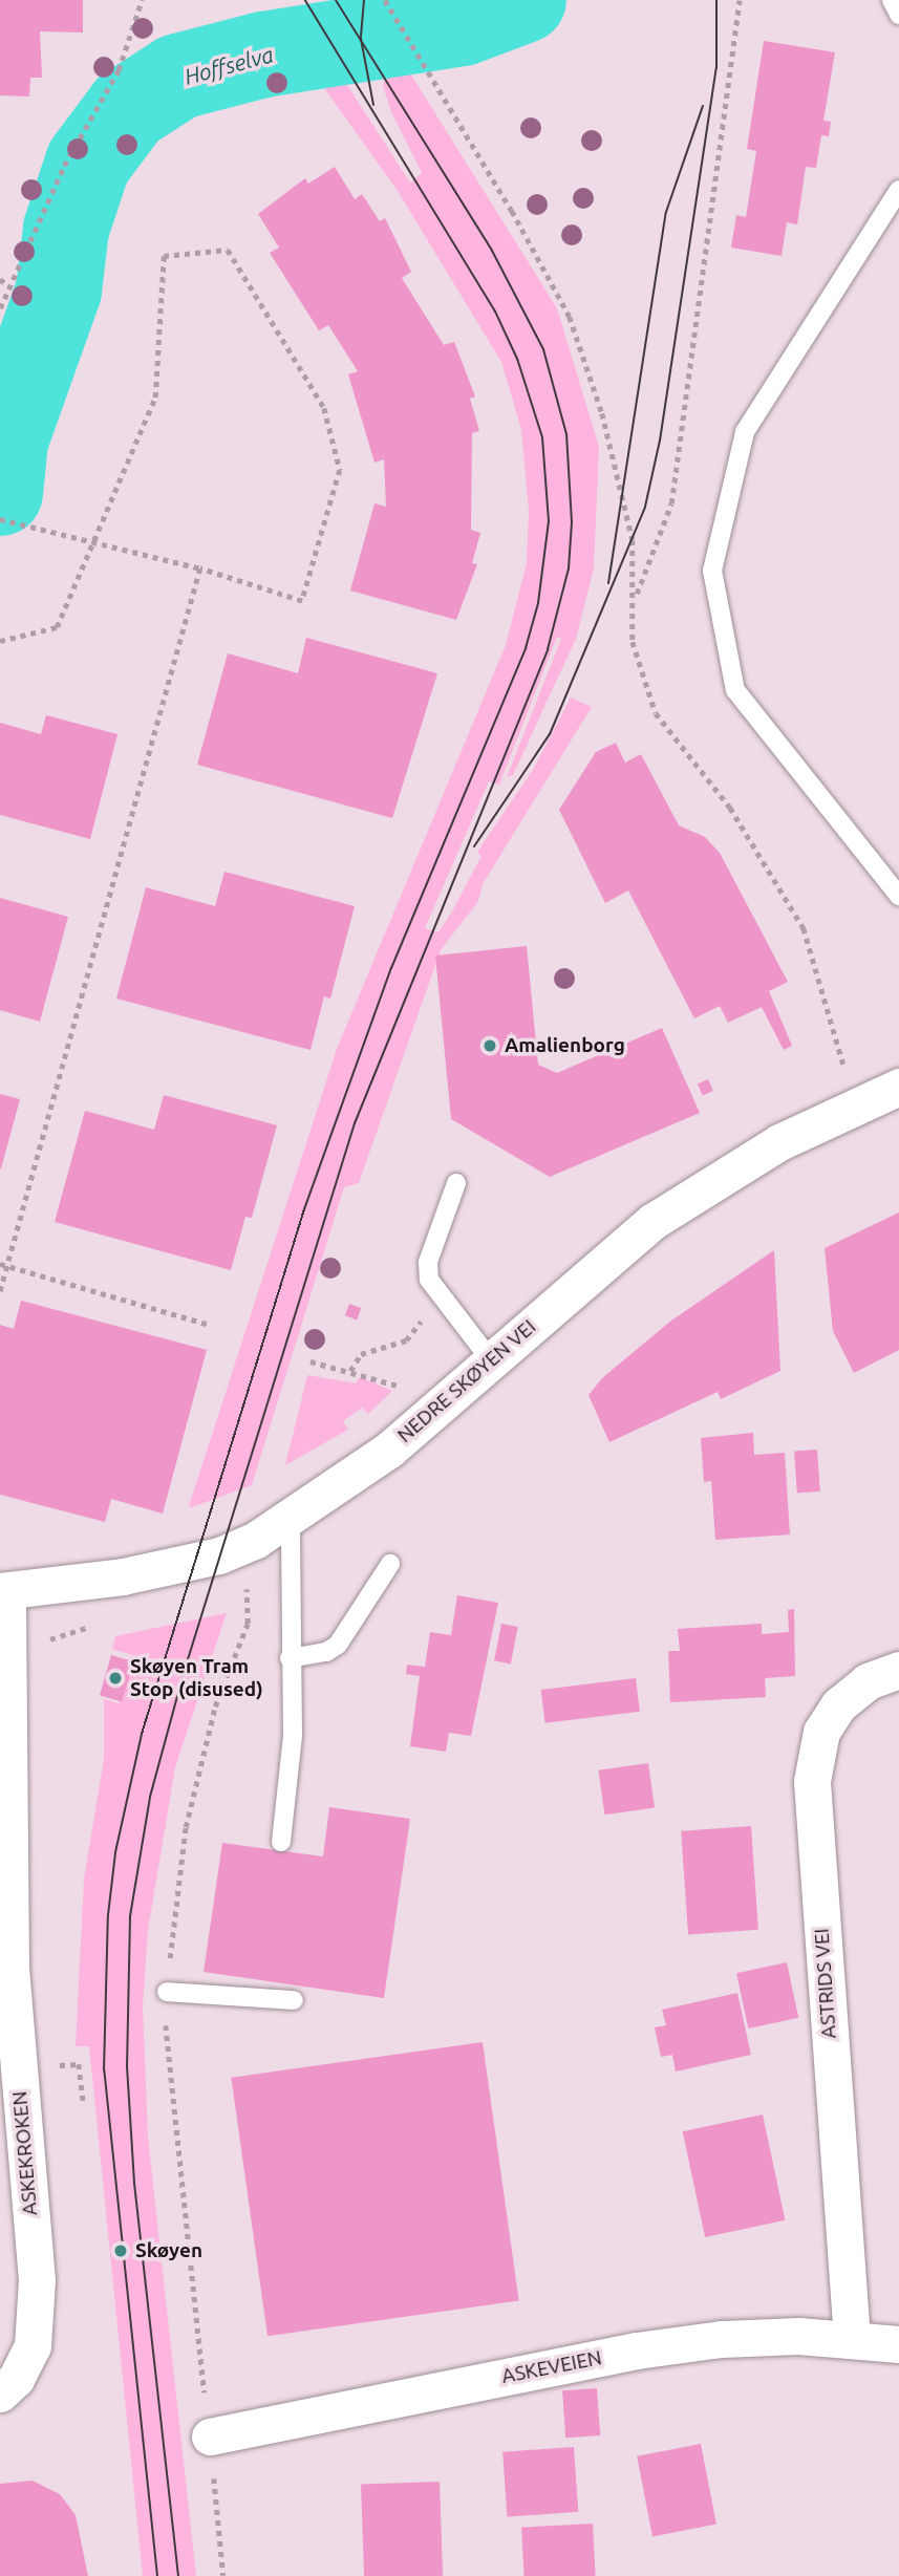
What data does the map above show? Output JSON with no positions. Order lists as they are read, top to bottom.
{
  "streets": {
    "street": [
      "NEDRE SKØYEN VEI",
      "ASTRIDS VEI",
      "ASKEKROKEN",
      "ASKEVEIEN"
    ]
  },
  "crossings": [
    ["NEDRE SKØYEN VEI", "ASKEKROKEN"],
    ["ASTRIDS VEI", "ASKEVEIEN"]
  ],
  "water": ["Hoffselva"],
  "places": ["Amalienborg", "Skøyen Tram Stop (disused)", "Skøyen"]
}
